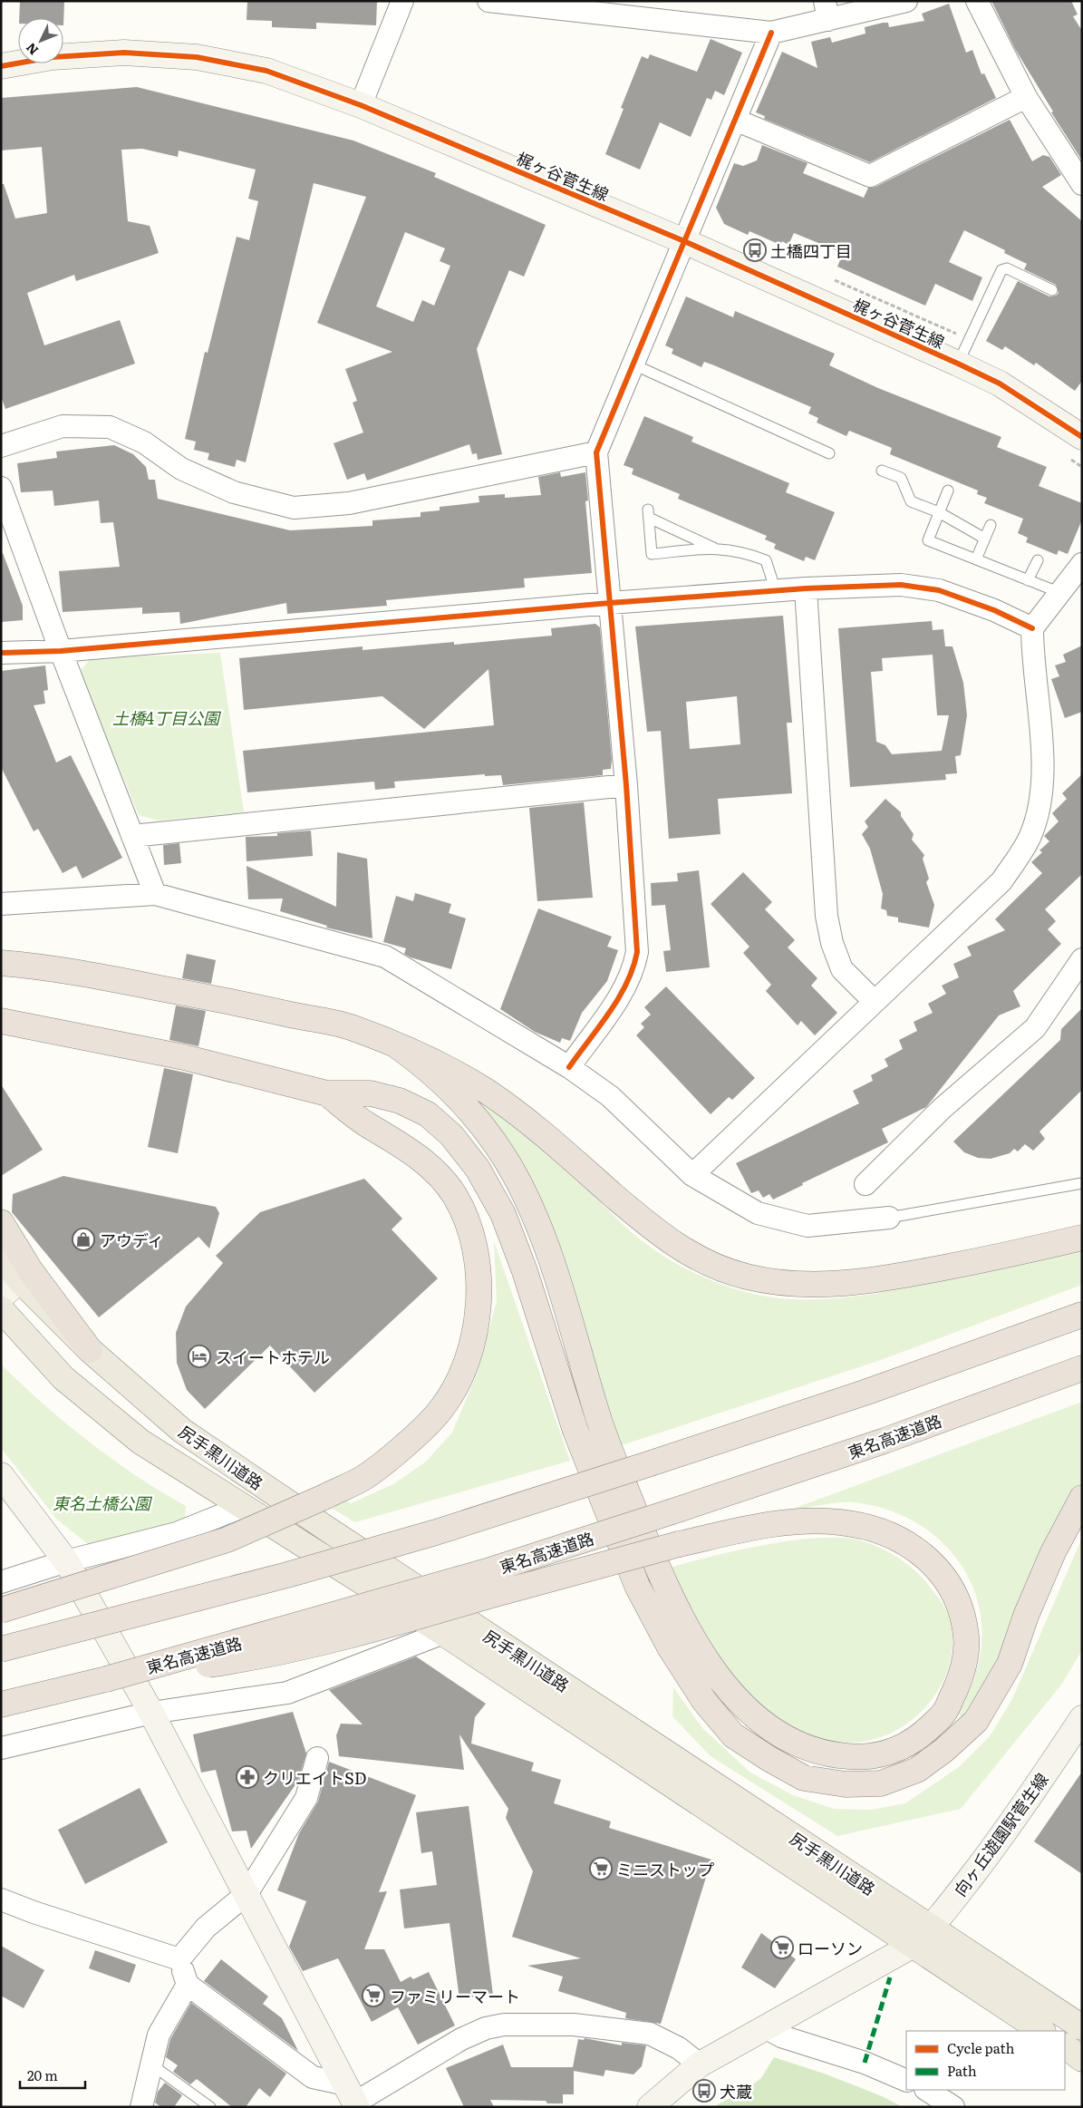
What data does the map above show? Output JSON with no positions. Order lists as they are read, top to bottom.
{
  "streets": {
    "highway": ["東名高速道路"],
    "main road": ["尻手黒川道路"],
    "street": ["梶ヶ谷菅生線", "向ヶ丘遊園駅菅生線"]
  },
  "crossings": [
    ["尻手黒川道路", "向ヶ丘遊園駅菅生線"]
  ],
  "parks": ["土橋4丁目公園", "東名土橋公園"],
  "places": {
    "bus stop": ["土橋四丁目", "犬蔵"],
    "shop": ["アウディ"],
    "hotel": ["スイートホテル"],
    "pharmacy": ["クリエイトSD"],
    "supermarket": ["ミニストップ", "ローソン", "ファミリーマート"]
  },
  "legend": ["Cycle path", "Path"],
  "scale_bar": "20 m",
  "north": "bottom left"
}
